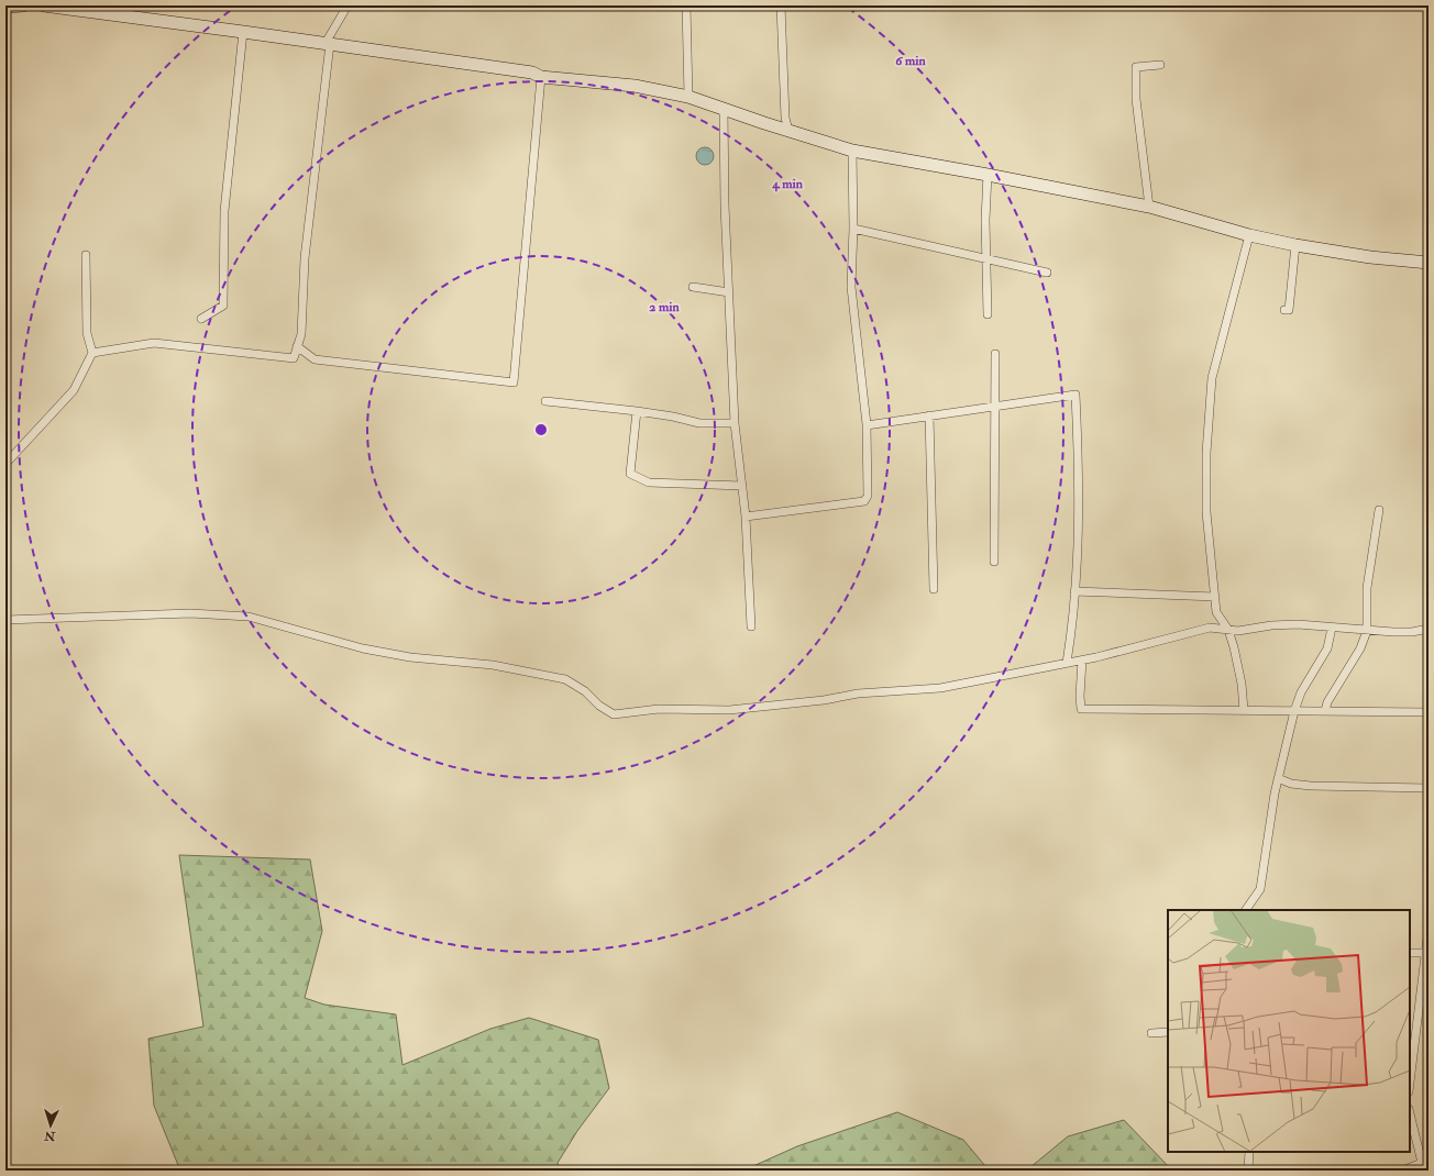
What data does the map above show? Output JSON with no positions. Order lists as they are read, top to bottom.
{
  "north": "bottom",
  "rings": ["6 min", "4 min", "2 min"]
}
